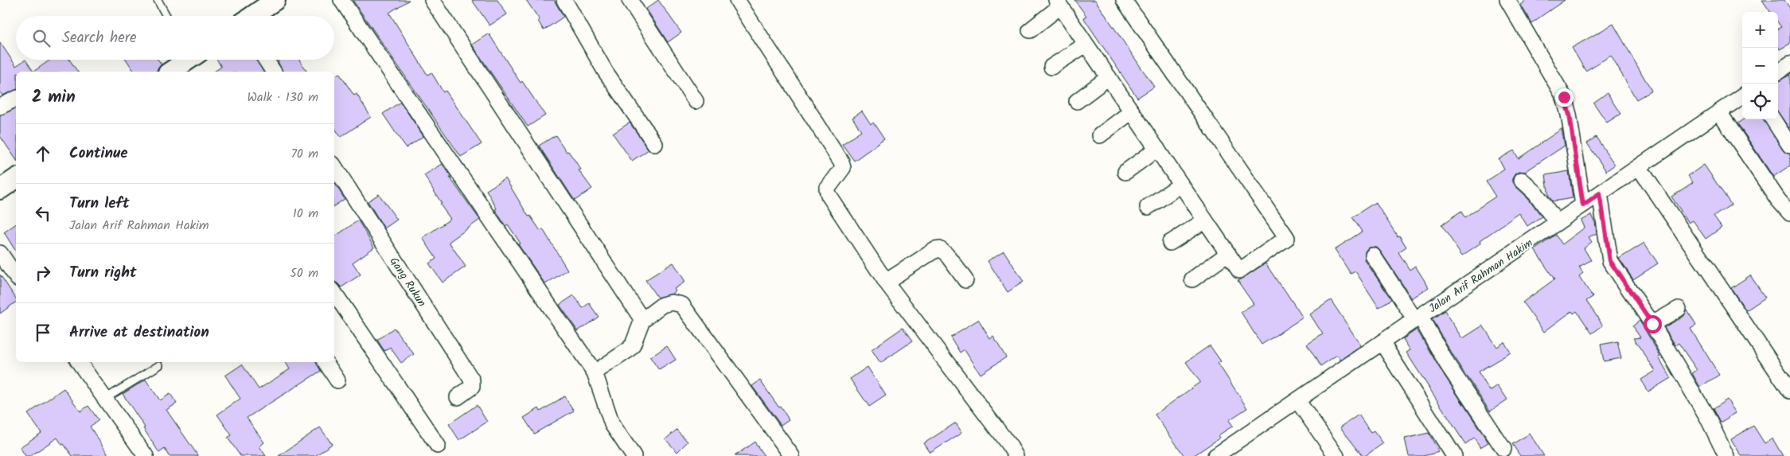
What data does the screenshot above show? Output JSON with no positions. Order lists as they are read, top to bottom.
{
  "streets": {
    "street": ["Jalan Arif Rahman Hakim", "Gang Rukun"]
  },
  "page": {
    "map_buttons": ["+", "−"],
    "search": "Search here",
    "heading": ["2 min", "Walk · 130 m"],
    "list": [
      ["Continue", "70 m"],
      ["Turn left", "Jalan Arif Rahman Hakim", "10 m"],
      ["Turn right", "50 m"],
      "Arrive at destination"
    ]
  }
}
